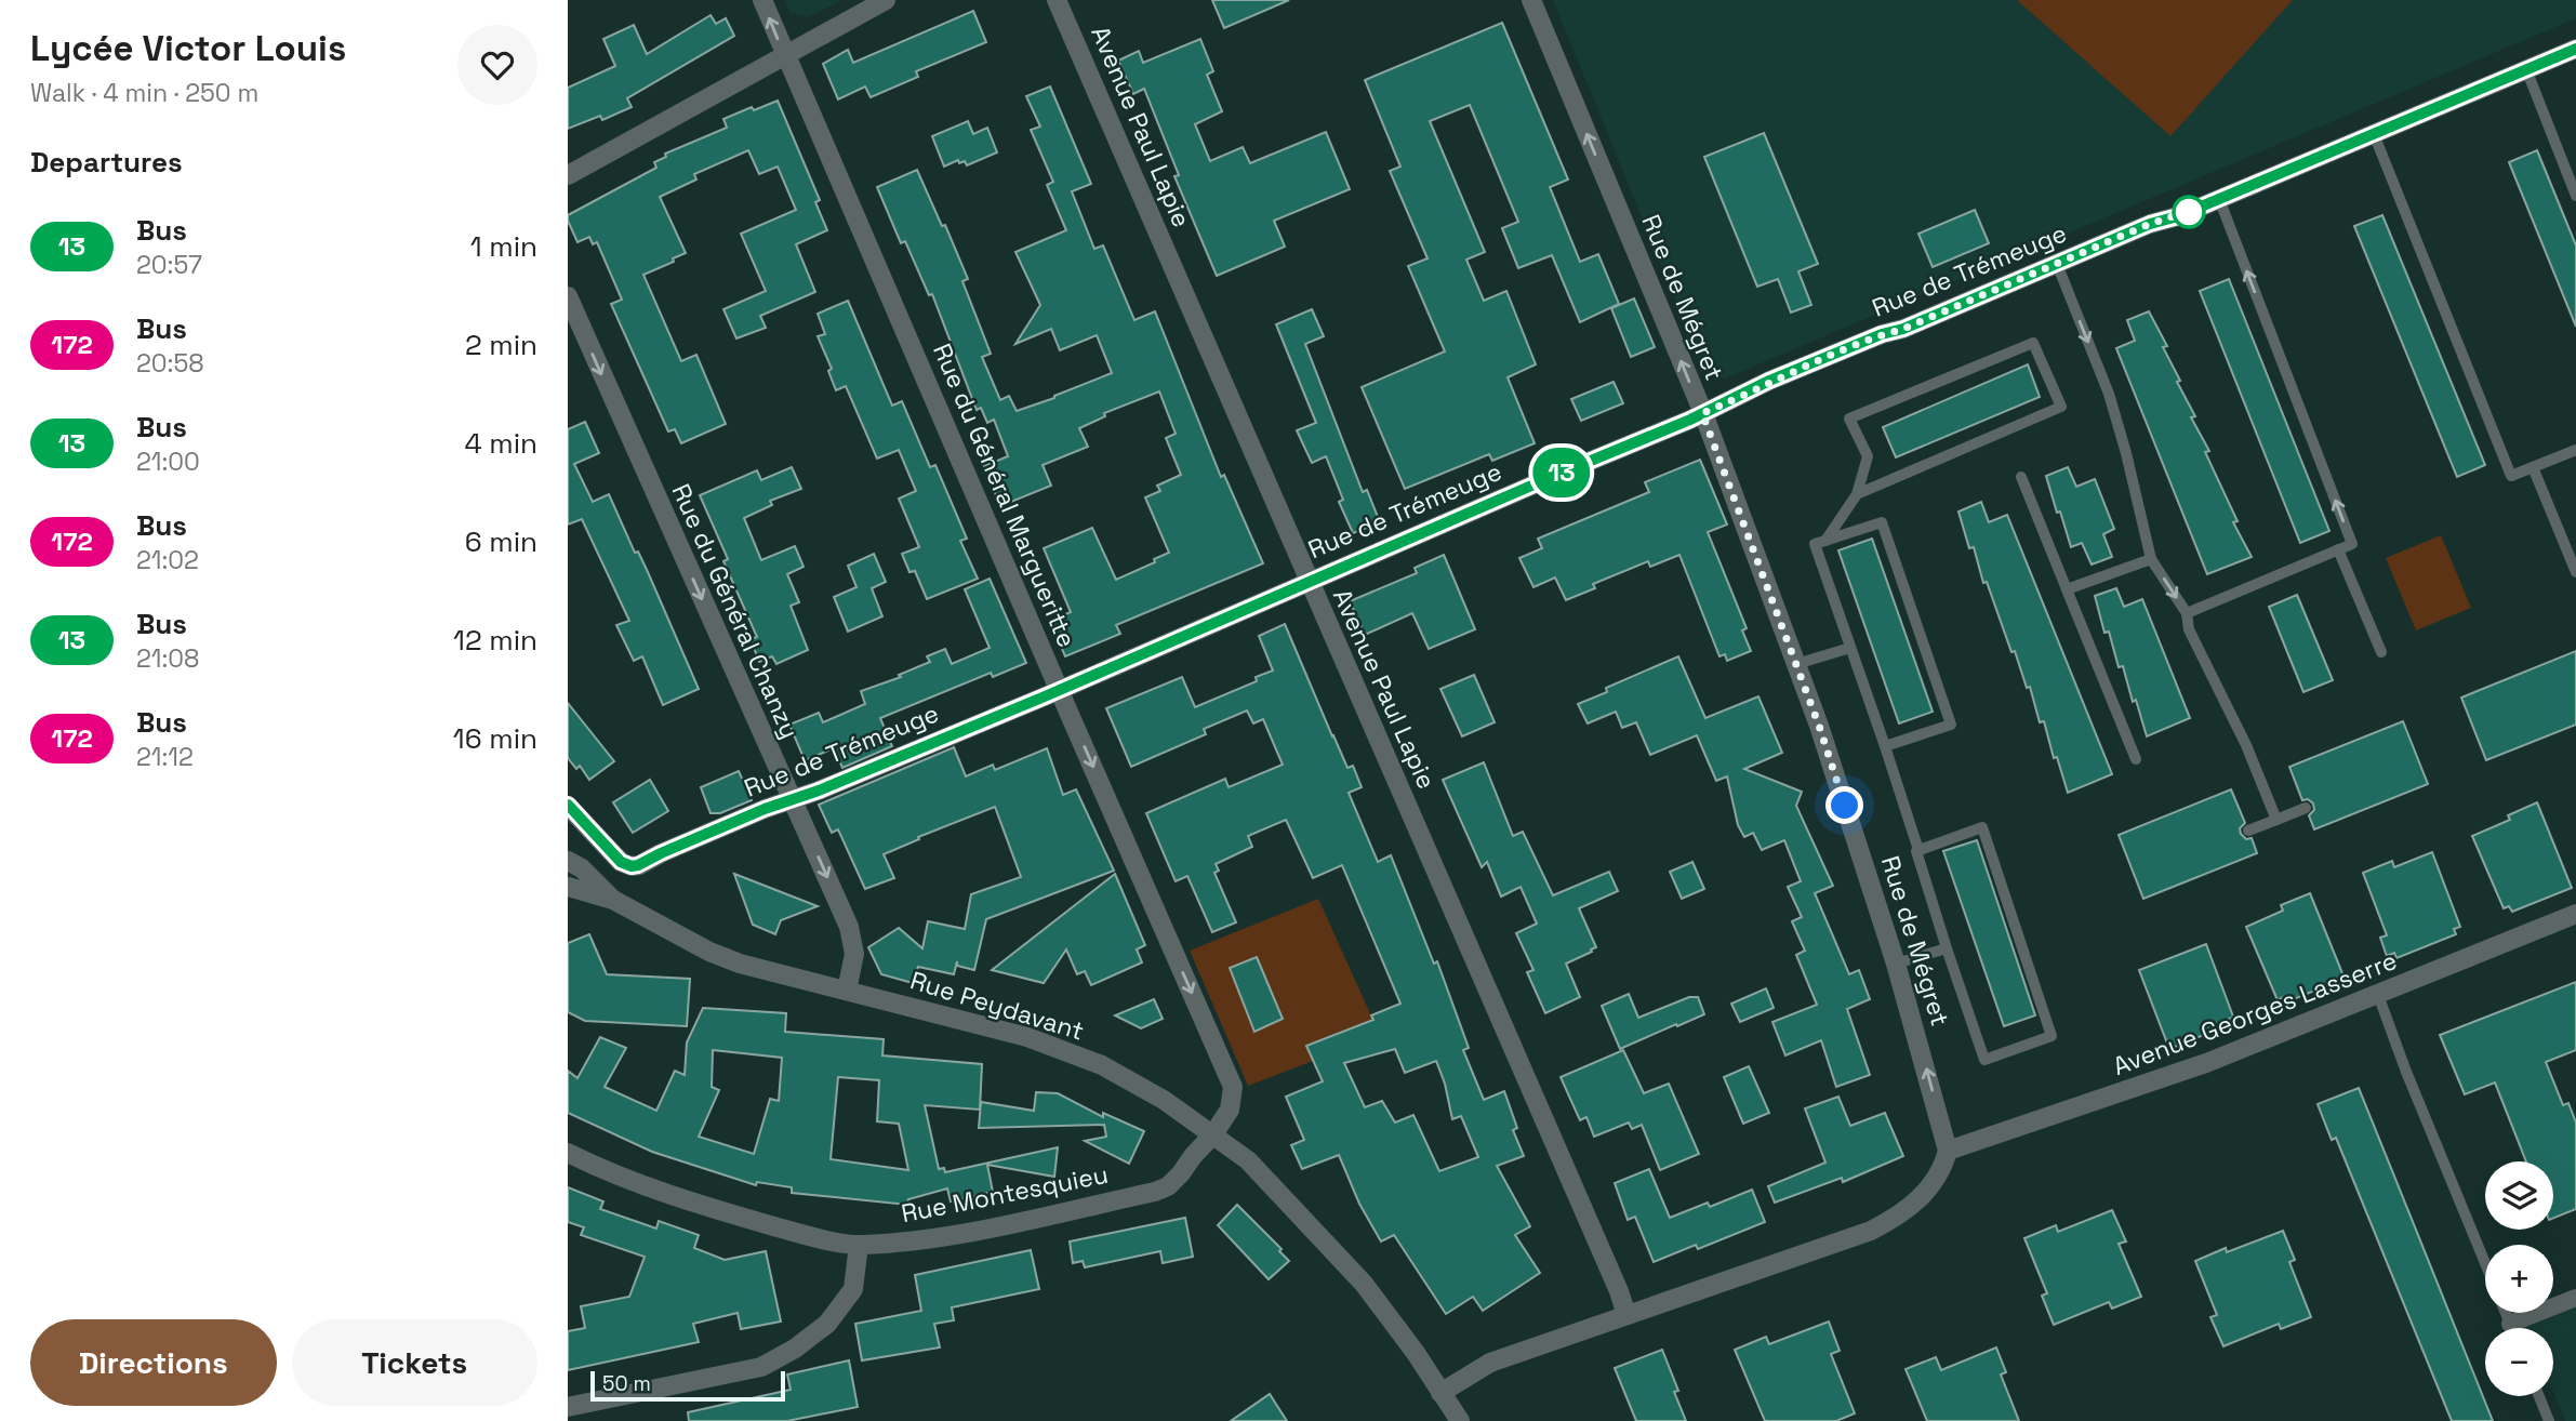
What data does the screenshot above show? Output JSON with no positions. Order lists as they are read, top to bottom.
{
  "streets": {
    "street": [
      "Avenue Paul Lapie",
      "Rue de Trémeuge",
      "Rue de Mégret",
      "Rue du Général Margueritte",
      "Rue du Général Chanzy",
      "Rue Peydavant",
      "Avenue Georges Lasserre",
      "Rue Montesquieu"
    ]
  },
  "crossings": [
    ["Avenue Paul Lapie", "Rue de Trémeuge"],
    ["Rue de Trémeuge", "Rue de Mégret"],
    ["Rue de Trémeuge", "Rue du Général Margueritte"],
    ["Rue de Trémeuge", "Rue du Général Chanzy"],
    ["Rue de Mégret", "Avenue Georges Lasserre"],
    ["Rue du Général Margueritte", "Rue Peydavant"],
    ["Rue du Général Margueritte", "Rue Montesquieu"],
    ["Rue du Général Chanzy", "Rue Peydavant"],
    ["Rue Peydavant", "Rue Montesquieu"]
  ],
  "one_way": ["Rue de Mégret", "Rue du Général Chanzy"],
  "lines": ["bus line 13"],
  "scale_bar": "50 m",
  "page": {
    "heading": [
      ["Lycée Victor Louis", "Walk · 4 min · 250 m"],
      "Departures"
    ],
    "on_map": "13",
    "list": [
      {
        "mark": "13",
        "name": "Bus",
        "note": "20:57",
        "value": "1 min"
      },
      {
        "mark": "172",
        "name": "Bus",
        "note": "20:58",
        "value": "2 min"
      },
      {
        "mark": "13",
        "name": "Bus",
        "note": "21:00",
        "value": "4 min"
      },
      {
        "mark": "172",
        "name": "Bus",
        "note": "21:02",
        "value": "6 min"
      },
      {
        "mark": "13",
        "name": "Bus",
        "note": "21:08",
        "value": "12 min"
      },
      {
        "mark": "172",
        "name": "Bus",
        "note": "21:12",
        "value": "16 min"
      }
    ],
    "map_buttons": ["+", "−"],
    "buttons": ["Directions", "Tickets"],
    "scale": "50 m"
  }
}
